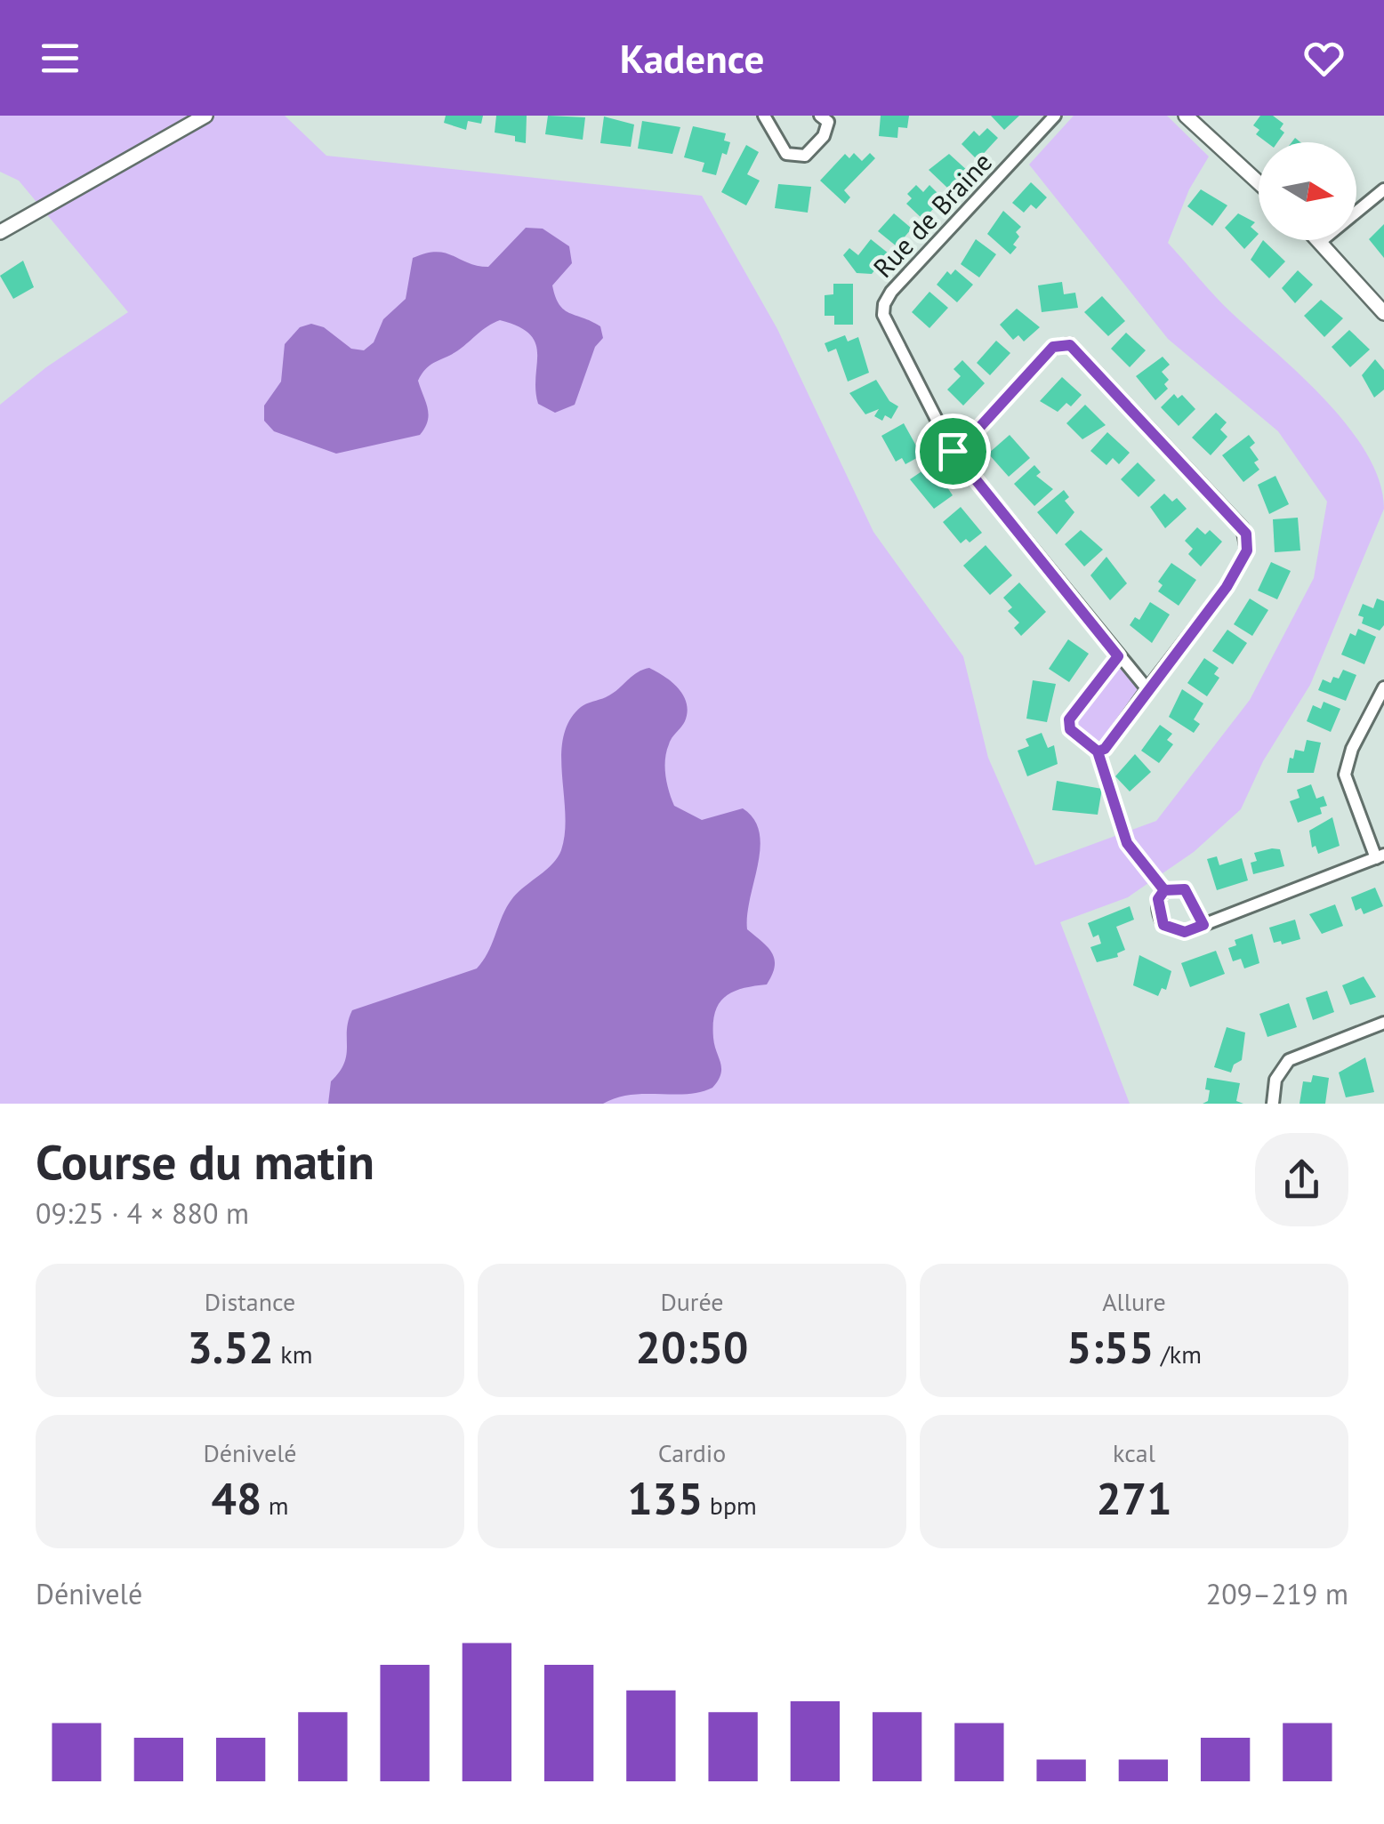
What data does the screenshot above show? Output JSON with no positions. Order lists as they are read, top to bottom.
{
  "streets": {
    "street": ["Rue de Braine"]
  },
  "north": "right",
  "page": {
    "header": "Kadence",
    "heading": ["Course du matin", "09:25 · 4 × 880 m"],
    "stats": [
      ["Distance", "3.52 km"],
      ["Durée", "20:50"],
      ["Allure", "5:55 /km"],
      ["Dénivelé", "48 m"],
      ["Cardio", "135 bpm"],
      ["kcal", "271"]
    ],
    "chart": ["Dénivelé", "209–219 m"]
  }
}
